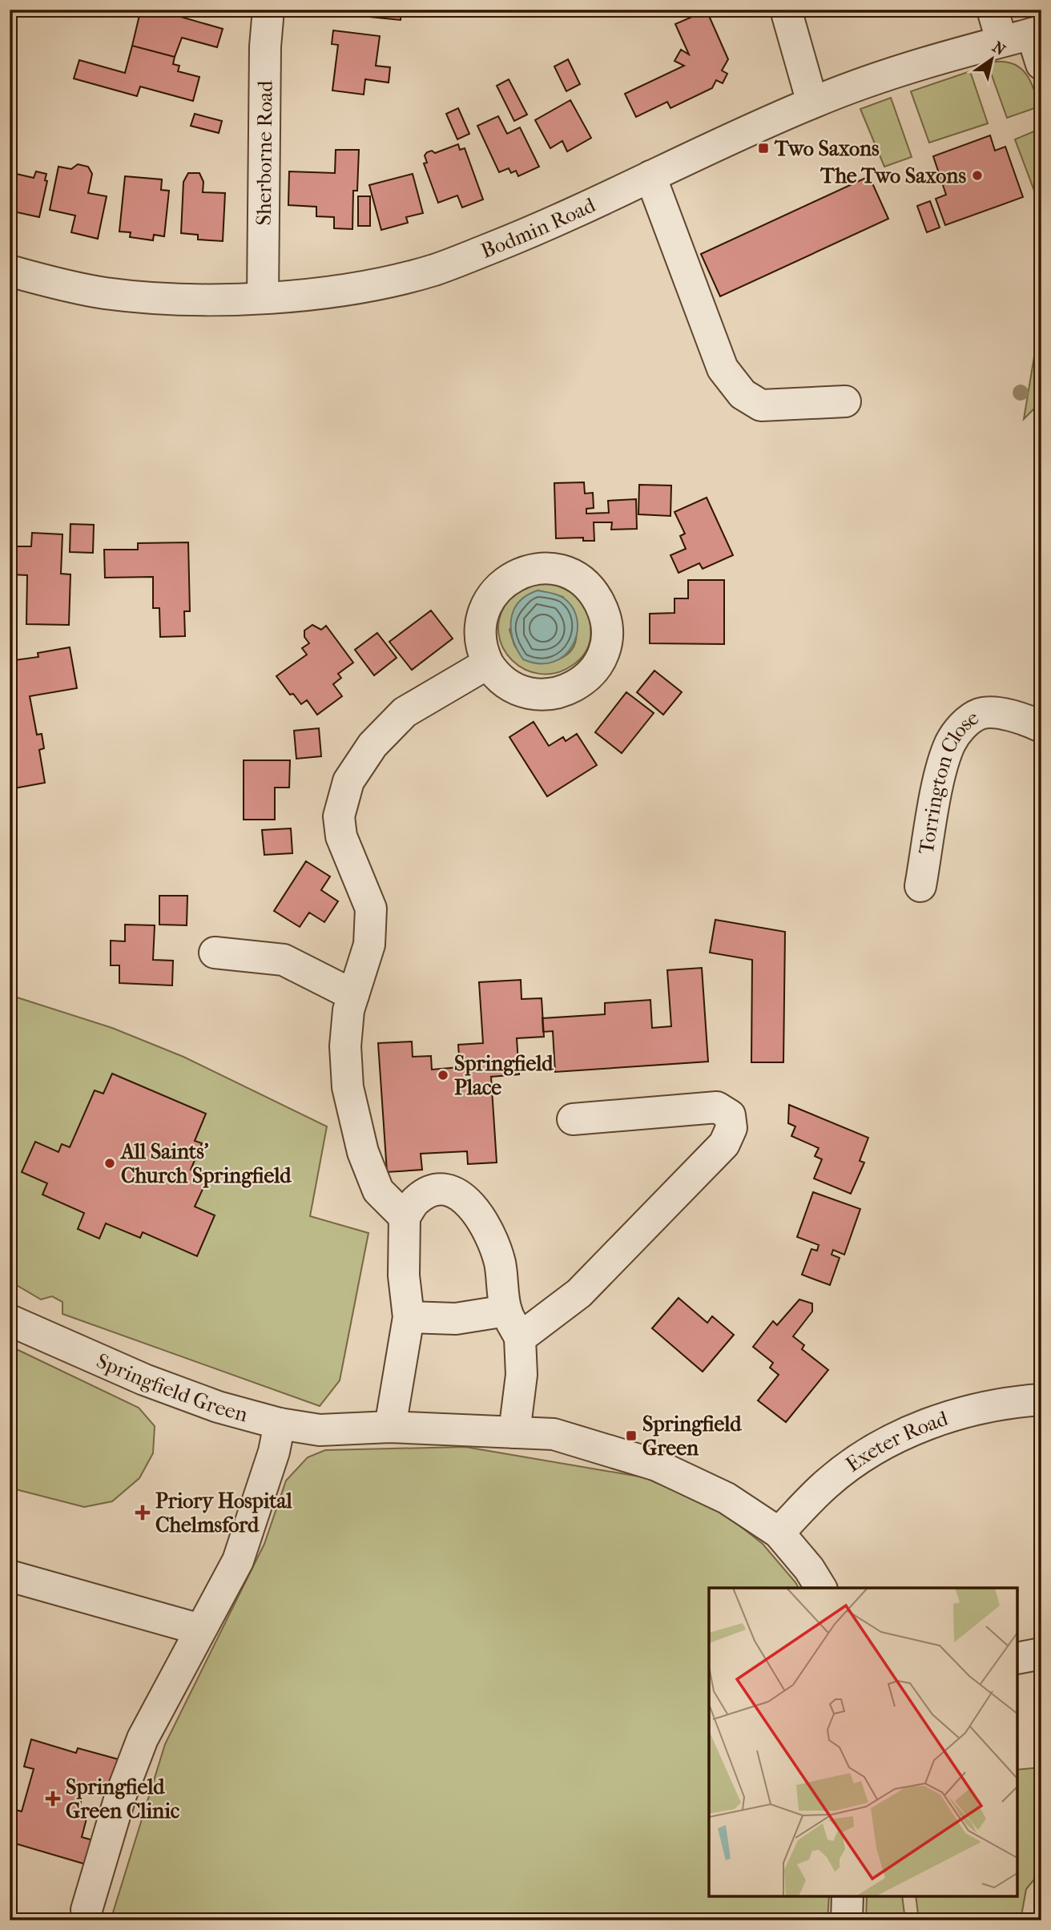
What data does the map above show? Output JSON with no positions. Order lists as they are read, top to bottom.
{
  "streets": {
    "street": [
      "Sherborne Road",
      "Bodmin Road",
      "Torrington Close",
      "Springfield Green",
      "Exeter Road"
    ]
  },
  "crossings": [
    ["Sherborne Road", "Bodmin Road"],
    ["Springfield Green", "Exeter Road"]
  ],
  "places": {
    "transit": ["Two Saxons", "Springfield Green"],
    "other": ["The Two Saxons", "Springfield Place", "All Saints' Church Springfield"],
    "health": ["Priory Hospital Chelmsford", "Springfield Green Clinic"]
  },
  "north": "top right"
}
